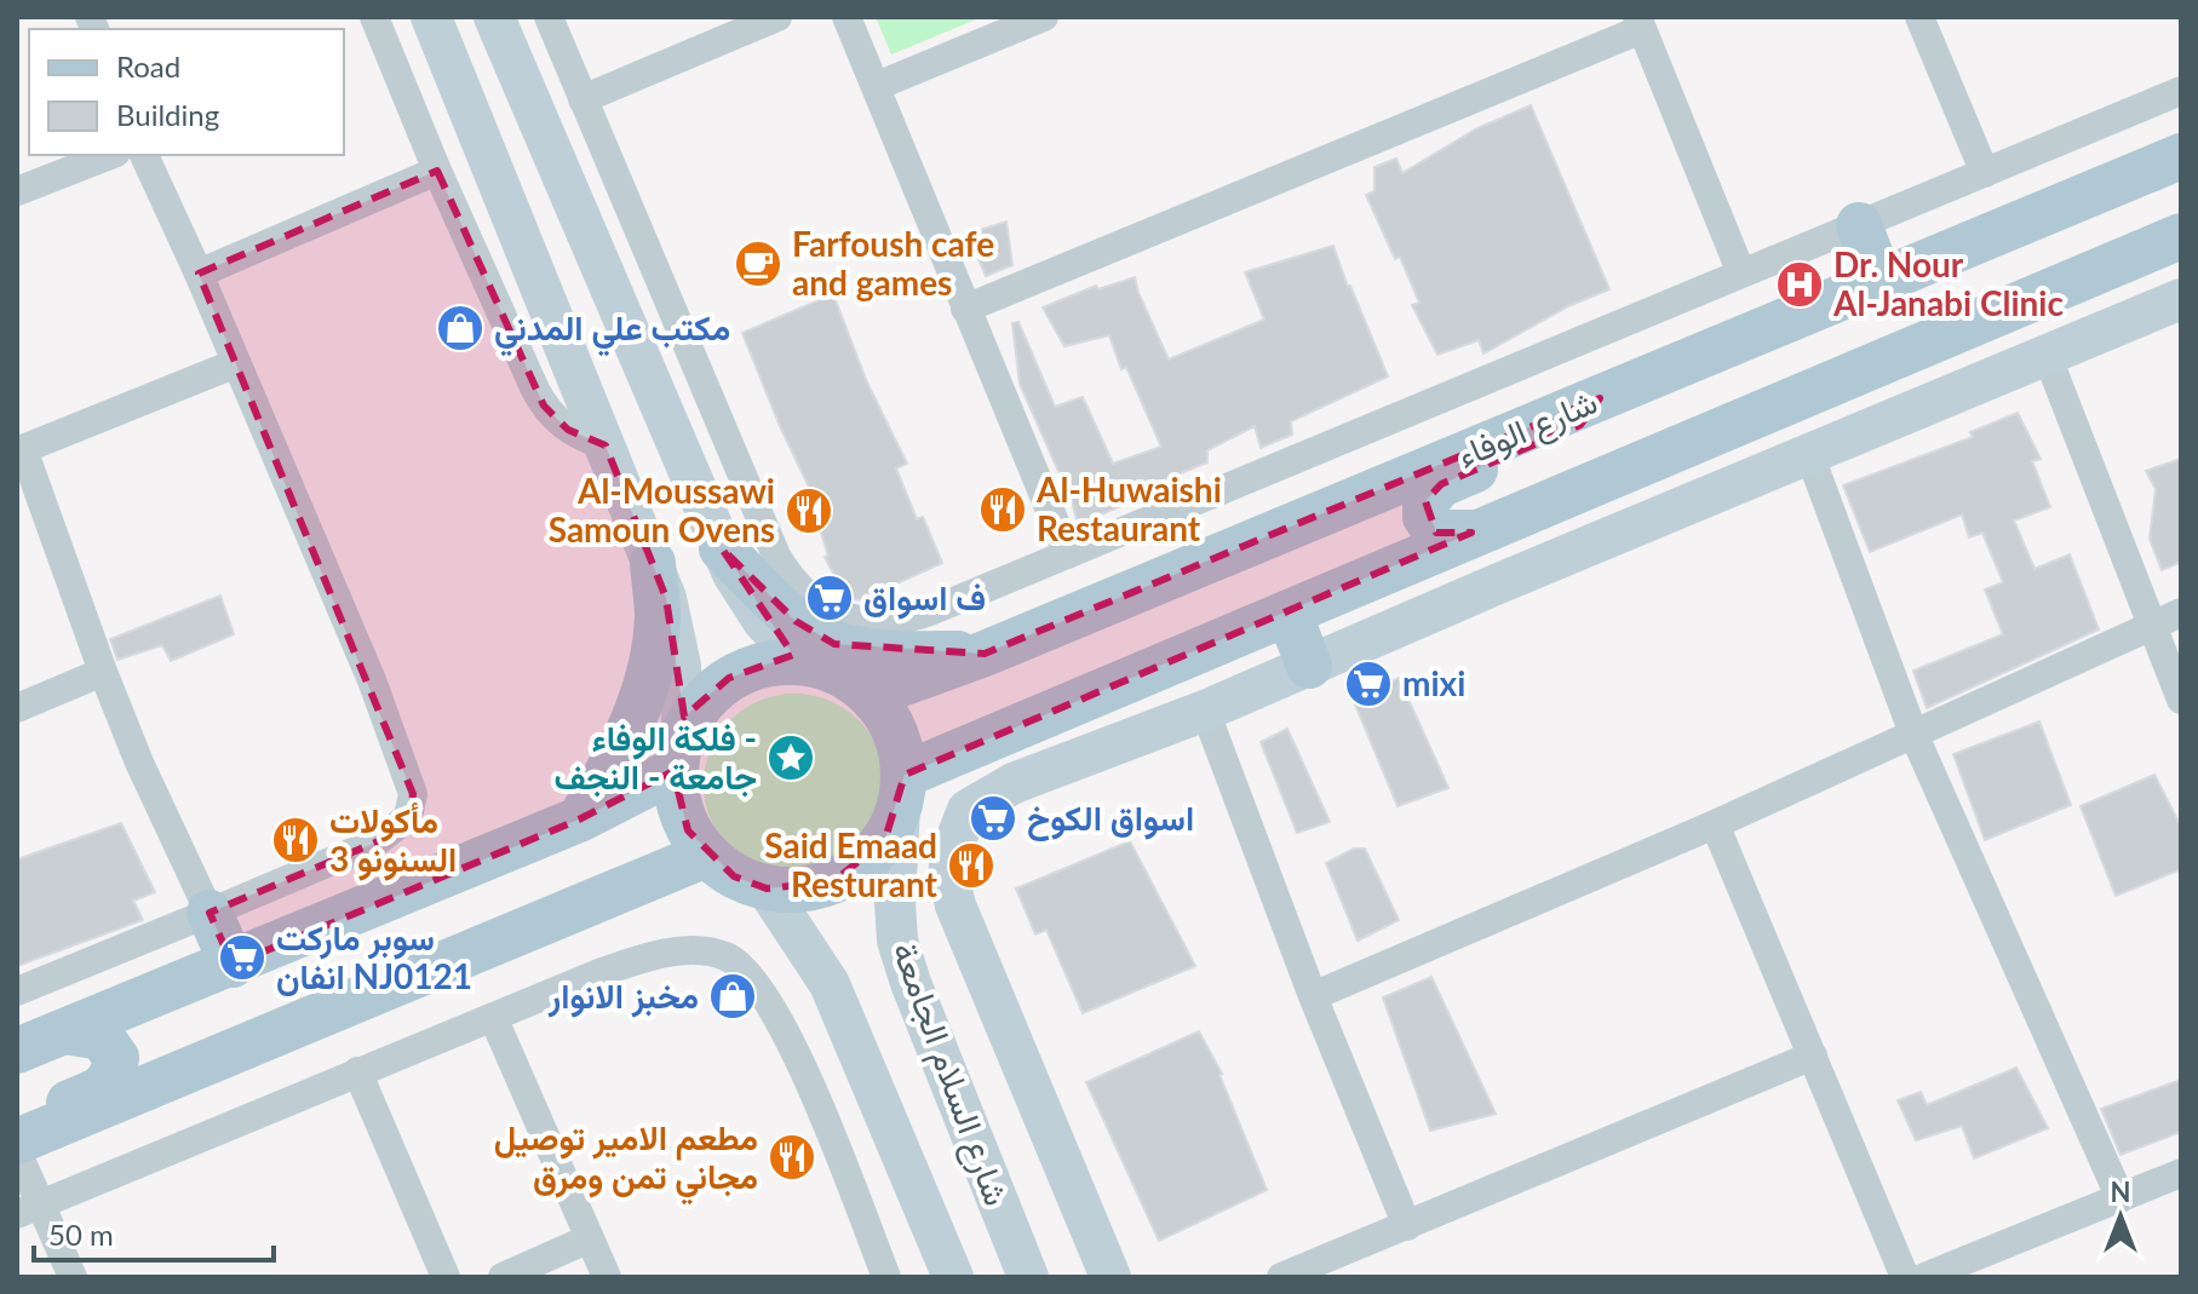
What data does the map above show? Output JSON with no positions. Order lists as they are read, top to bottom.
{
  "streets": {
    "main road": ["شارع الوفاء", "شارع السلام الجامعة"]
  },
  "crossings": [
    ["شارع الوفاء", "شارع السلام الجامعة"]
  ],
  "places": {
    "cafe": ["Farfoush cafe and games"],
    "hospital": ["Dr. Nour Al-Janabi Clinic"],
    "shop": ["مكتب علي المدني", "مخبز الانوار"],
    "restaurant": [
      "Al-Huwaishi Restaurant",
      "Al-Moussawi Samoun Ovens",
      "مأكولات السنونو 3",
      "Said Emaad Resturant",
      "مطعم الامير توصيل مجاني تمن ومرق"
    ],
    "supermarket": [
      "ف اسواق",
      "mixi",
      "اسواق الكوخ",
      "سوبر ماركت انفان NJ0121"
    ],
    "place": ["فلكة الوفاء - جامعة - النجف"]
  },
  "legend": ["Road", "Building"],
  "scale_bar": "50 m",
  "north": "top"
}
